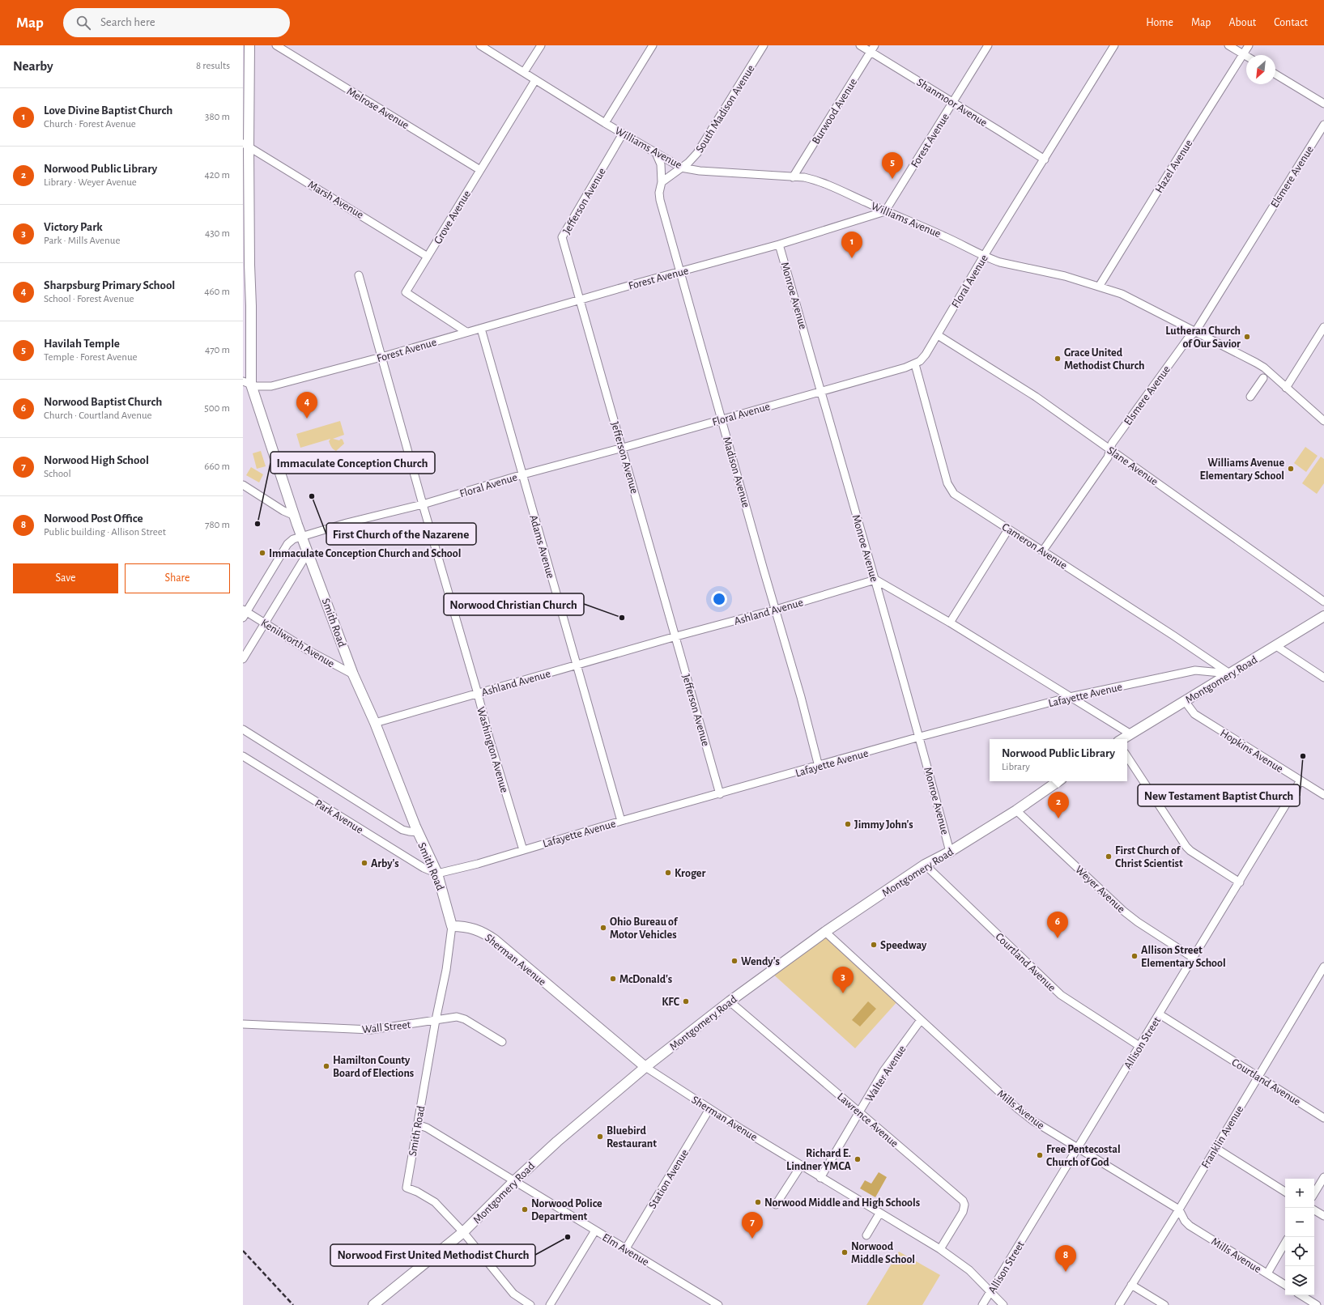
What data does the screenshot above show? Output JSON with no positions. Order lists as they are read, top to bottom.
{
  "streets": {
    "main road": ["Smith Road", "Montgomery Road", "Sherman Avenue"],
    "street": [
      "Shanmoor Avenue",
      "Melrose Avenue",
      "South Madison Avenue",
      "Burwood Avenue",
      "Forest Avenue",
      "Williams Avenue",
      "Hazel Avenue",
      "Elsmere Avenue",
      "Marsh Avenue",
      "Jefferson Avenue",
      "Grove Avenue",
      "Floral Avenue",
      "Monroe Avenue",
      "Slane Avenue",
      "Madison Avenue",
      "Cameron Avenue",
      "Adams Avenue",
      "Ashland Avenue",
      "Kenilworth Avenue",
      "Lafayette Avenue",
      "Washington Avenue",
      "Hopkins Avenue",
      "Park Avenue",
      "Weyer Avenue",
      "Courtland Avenue",
      "Wall Street",
      "Allison Street",
      "Walter Avenue",
      "Mills Avenue",
      "Lawrence Avenue",
      "Franklin Avenue",
      "Station Avenue",
      "Elm Avenue"
    ]
  },
  "crossings": [
    ["Shanmoor Avenue", "Burwood Avenue"],
    ["Shanmoor Avenue", "Forest Avenue"],
    ["Shanmoor Avenue", "Floral Avenue"],
    ["Melrose Avenue", "Grove Avenue"],
    ["South Madison Avenue", "Williams Avenue"],
    ["Burwood Avenue", "Williams Avenue"],
    ["Forest Avenue", "Williams Avenue"],
    ["Forest Avenue", "Jefferson Avenue"],
    ["Forest Avenue", "Grove Avenue"],
    ["Forest Avenue", "Monroe Avenue"],
    ["Forest Avenue", "Madison Avenue"],
    ["Forest Avenue", "Adams Avenue"],
    ["Forest Avenue", "Smith Road"],
    ["Forest Avenue", "Washington Avenue"],
    ["Williams Avenue", "Hazel Avenue"],
    ["Williams Avenue", "Elsmere Avenue"],
    ["Williams Avenue", "Jefferson Avenue"],
    ["Williams Avenue", "Grove Avenue"],
    ["Williams Avenue", "Floral Avenue"],
    ["Williams Avenue", "Madison Avenue"],
    ["Elsmere Avenue", "Slane Avenue"],
    ["Elsmere Avenue", "Cameron Avenue"],
    ["Marsh Avenue", "Grove Avenue"],
    ["Marsh Avenue", "Smith Road"],
    ["Jefferson Avenue", "Floral Avenue"],
    ["Jefferson Avenue", "Ashland Avenue"],
    ["Jefferson Avenue", "Lafayette Avenue"],
    ["Floral Avenue", "Monroe Avenue"],
    ["Floral Avenue", "Slane Avenue"],
    ["Floral Avenue", "Madison Avenue"],
    ["Floral Avenue", "Cameron Avenue"],
    ["Floral Avenue", "Adams Avenue"],
    ["Floral Avenue", "Smith Road"],
    ["Floral Avenue", "Kenilworth Avenue"],
    ["Floral Avenue", "Washington Avenue"],
    ["Monroe Avenue", "Ashland Avenue"],
    ["Monroe Avenue", "Montgomery Road"],
    ["Monroe Avenue", "Lafayette Avenue"],
    ["Madison Avenue", "Ashland Avenue"],
    ["Madison Avenue", "Lafayette Avenue"],
    ["Cameron Avenue", "Montgomery Road"],
    ["Cameron Avenue", "Lafayette Avenue"],
    ["Adams Avenue", "Ashland Avenue"],
    ["Adams Avenue", "Lafayette Avenue"],
    ["Ashland Avenue", "Smith Road"],
    ["Ashland Avenue", "Washington Avenue"],
    ["Smith Road", "Kenilworth Avenue"],
    ["Smith Road", "Montgomery Road"],
    ["Smith Road", "Lafayette Avenue"],
    ["Smith Road", "Park Avenue"],
    ["Smith Road", "Sherman Avenue"],
    ["Smith Road", "Wall Street"],
    ["Smith Road", "Elm Avenue"],
    ["Montgomery Road", "Lafayette Avenue"],
    ["Montgomery Road", "Hopkins Avenue"],
    ["Montgomery Road", "Weyer Avenue"],
    ["Montgomery Road", "Sherman Avenue"],
    ["Montgomery Road", "Courtland Avenue"],
    ["Montgomery Road", "Mills Avenue"],
    ["Montgomery Road", "Lawrence Avenue"],
    ["Montgomery Road", "Elm Avenue"],
    ["Lafayette Avenue", "Washington Avenue"],
    ["Lafayette Avenue", "Park Avenue"],
    ["Hopkins Avenue", "Allison Street"],
    ["Weyer Avenue", "Allison Street"],
    ["Sherman Avenue", "Allison Street"],
    ["Sherman Avenue", "Walter Avenue"],
    ["Sherman Avenue", "Lawrence Avenue"],
    ["Sherman Avenue", "Station Avenue"],
    ["Courtland Avenue", "Allison Street"],
    ["Courtland Avenue", "Franklin Avenue"],
    ["Allison Street", "Mills Avenue"],
    ["Walter Avenue", "Mills Avenue"],
    ["Walter Avenue", "Lawrence Avenue"],
    ["Mills Avenue", "Franklin Avenue"],
    ["Station Avenue", "Elm Avenue"]
  ],
  "places": [
    "Lutheran Church of Our Savior",
    "Grace United Methodist Church",
    "Williams Avenue Elementary School",
    "First Church of the Nazarene",
    "Immaculate Conception Church",
    "Immaculate Conception Church and School",
    "Norwood Christian Church",
    "New Testament Baptist Church",
    "Jimmy John's",
    "First Church of Christ Scientist",
    "Arby's",
    "Kroger",
    "Ohio Bureau of Motor Vehicles",
    "Speedway",
    "Allison Street Elementary School",
    "Wendy's",
    "McDonald's",
    "KFC",
    "Hamilton County Board of Elections",
    "Bluebird Restaurant",
    "Free Pentecostal Church of God",
    "Richard E. Lindner YMCA",
    "Norwood Middle and High Schools",
    "Norwood Police Department",
    "Norwood First United Methodist Church",
    "Norwood Middle School"
  ],
  "north": "bottom left",
  "page": {
    "header": "Map",
    "search": "Search here",
    "nav": [
      "Home",
      "Map",
      "About",
      "Contact"
    ],
    "heading": ["Nearby", "8 results"],
    "list": [
      {
        "mark": "1",
        "name": "Love Divine Baptist Church",
        "note": "Church · Forest Avenue",
        "value": "380 m"
      },
      {
        "mark": "2",
        "name": "Norwood Public Library",
        "note": "Library · Weyer Avenue",
        "value": "420 m"
      },
      {
        "mark": "3",
        "name": "Victory Park",
        "note": "Park · Mills Avenue",
        "value": "430 m"
      },
      {
        "mark": "4",
        "name": "Sharpsburg Primary School",
        "note": "School · Forest Avenue",
        "value": "460 m"
      },
      {
        "mark": "5",
        "name": "Havilah Temple",
        "note": "Temple · Forest Avenue",
        "value": "470 m"
      },
      {
        "mark": "6",
        "name": "Norwood Baptist Church",
        "note": "Church · Courtland Avenue",
        "value": "500 m"
      },
      {
        "mark": "7",
        "name": "Norwood High School",
        "note": "School",
        "value": "660 m"
      },
      {
        "mark": "8",
        "name": "Norwood Post Office",
        "note": "Public building · Allison Street",
        "value": "780 m"
      }
    ],
    "pins": [
      "5",
      "1",
      "4",
      "2",
      "6",
      "3",
      "7",
      "8"
    ],
    "buttons": ["Save", "Share"],
    "popup": ["Norwood Public Library", "Library"],
    "map_buttons": ["+", "−"]
  }
}
